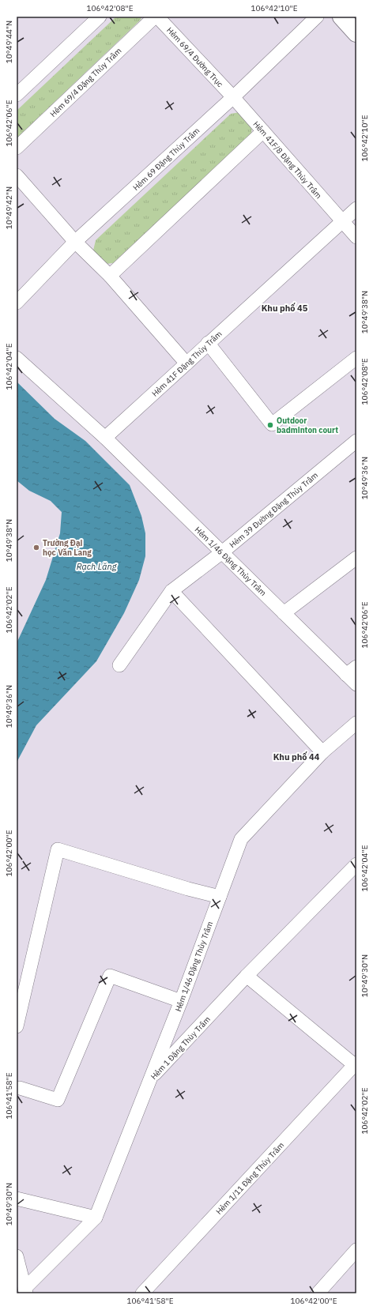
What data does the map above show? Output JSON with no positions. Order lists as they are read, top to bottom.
{
  "streets": {
    "street": [
      "Hẻm 69/4 Đường Trục",
      "Hẻm 69/4 Đặng Thùy Trâm",
      "Hẻm 69 Đặng Thùy Trâm",
      "Hẻm 41F/8 Đặng Thùy Trâm",
      "Hẻm 41F Đặng Thùy Trâm",
      "Hẻm 39 Đường Đặng Thùy Trâm",
      "Hẻm 1/46 Đặng Thùy Trâm",
      "Hẻm 1 Đặng Thùy Trâm",
      "Hẻm 1/11 Đặng Thùy Trâm"
    ]
  },
  "crossings": [
    ["Hẻm 69/4 Đường Trục", "Hẻm 69/4 Đặng Thùy Trâm"],
    ["Hẻm 69/4 Đường Trục", "Hẻm 69 Đặng Thùy Trâm"],
    ["Hẻm 69/4 Đường Trục", "Hẻm 41F/8 Đặng Thùy Trâm"],
    ["Hẻm 69 Đặng Thùy Trâm", "Hẻm 41F/8 Đặng Thùy Trâm"],
    ["Hẻm 41F/8 Đặng Thùy Trâm", "Hẻm 41F Đặng Thùy Trâm"],
    ["Hẻm 41F Đặng Thùy Trâm", "Hẻm 1/46 Đặng Thùy Trâm"],
    ["Hẻm 39 Đường Đặng Thùy Trâm", "Hẻm 1/46 Đặng Thùy Trâm"],
    ["Hẻm 1/46 Đặng Thùy Trâm", "Hẻm 1 Đặng Thùy Trâm"]
  ],
  "districts": ["Khu phố 45", "Khu phố 44"],
  "water": ["Rạch Lăng"],
  "places": ["Outdoor badminton court", "Trường Đại học Văn Lang"],
  "coordinates": [
    "106°42'08\"E",
    "106°42'10\"E",
    "10°49'44\"N",
    "106°42'06\"E",
    "10°49'42\"N",
    "10°49'38\"N",
    "106°42'04\"E",
    "10°49'36\"N",
    "106°42'02\"E",
    "106°42'00\"E",
    "10°49'30\"N",
    "106°41'58\"E"
  ]
}
